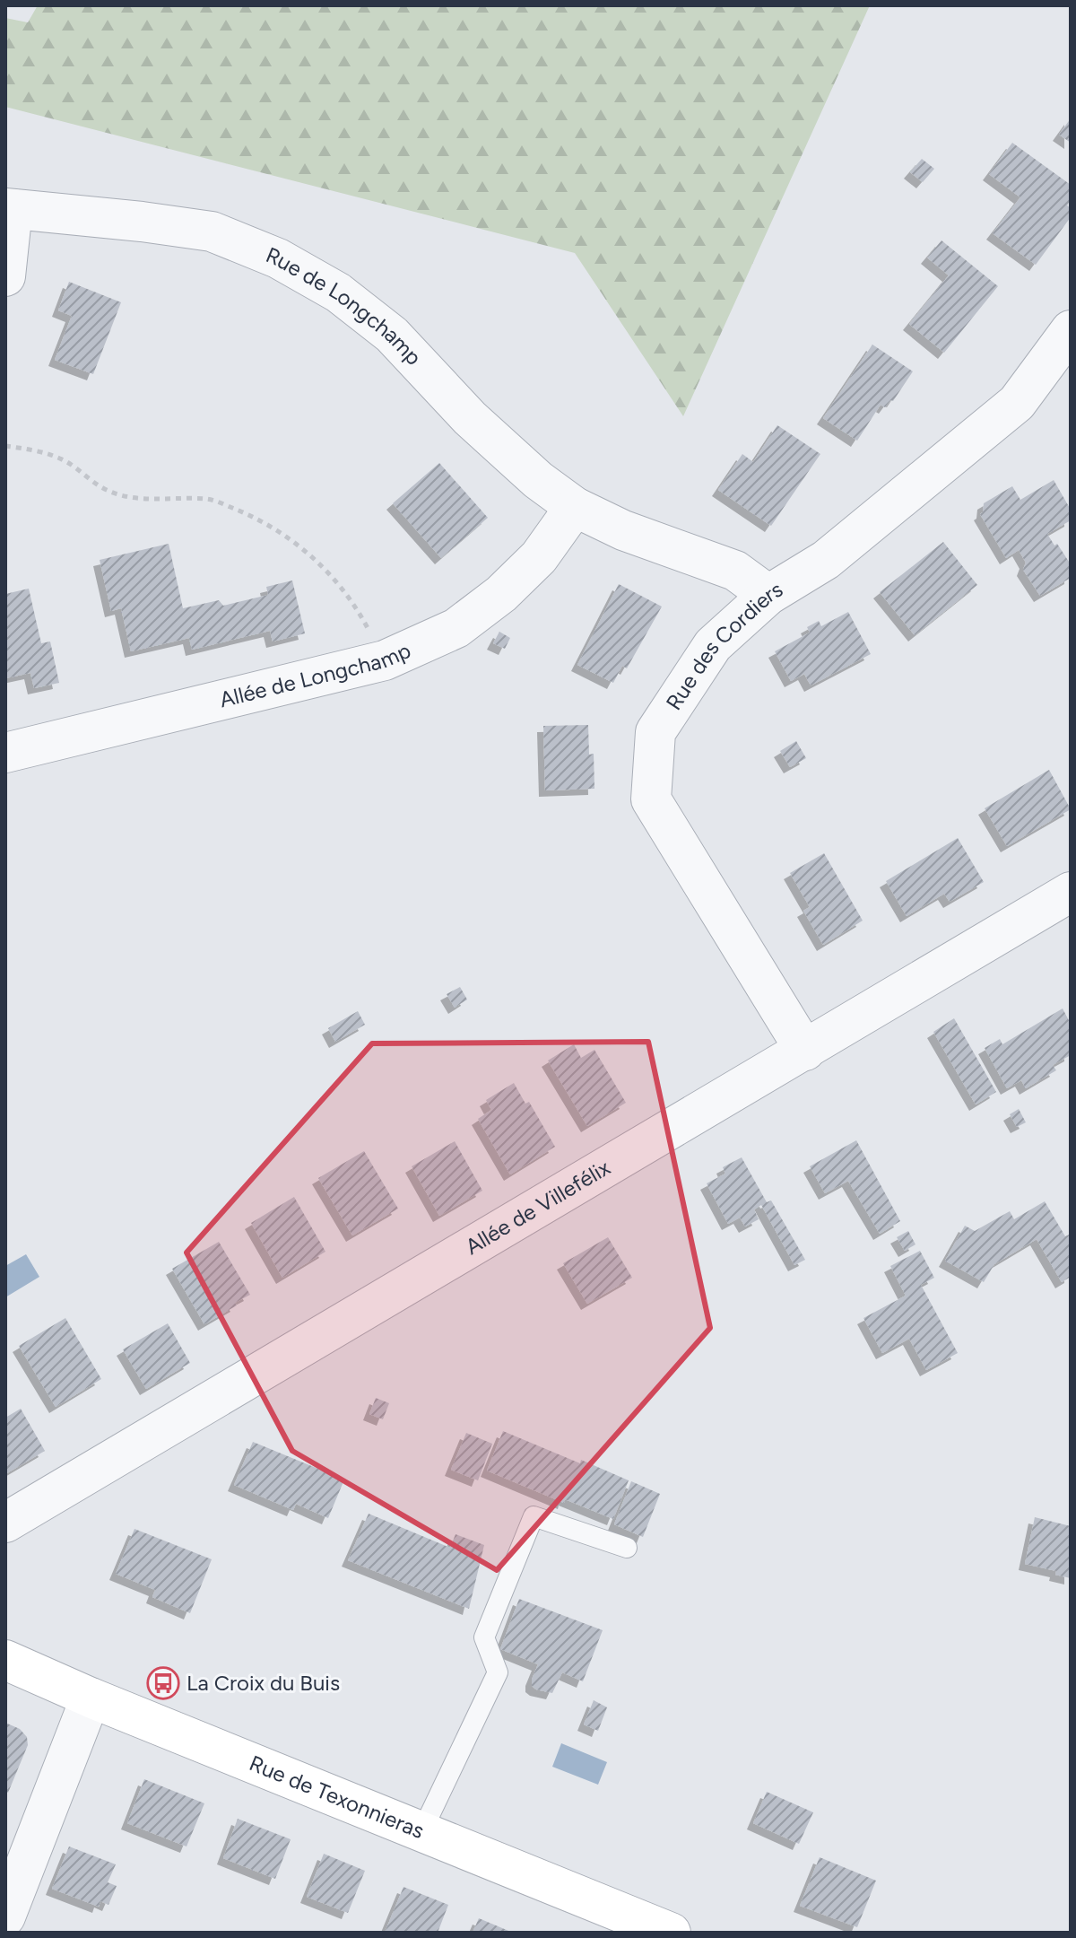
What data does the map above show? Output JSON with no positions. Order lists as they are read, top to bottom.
{
  "streets": {
    "main road": ["Rue de Texonnieras"],
    "street": [
      "Rue de Longchamp",
      "Rue des Cordiers",
      "Allée de Longchamp",
      "Allée de Villefélix"
    ]
  },
  "crossings": [
    ["Rue de Longchamp", "Rue des Cordiers"],
    ["Rue de Longchamp", "Allée de Longchamp"],
    ["Rue des Cordiers", "Allée de Villefélix"]
  ],
  "places": {
    "bus stop": ["La Croix du Buis"]
  }
}
